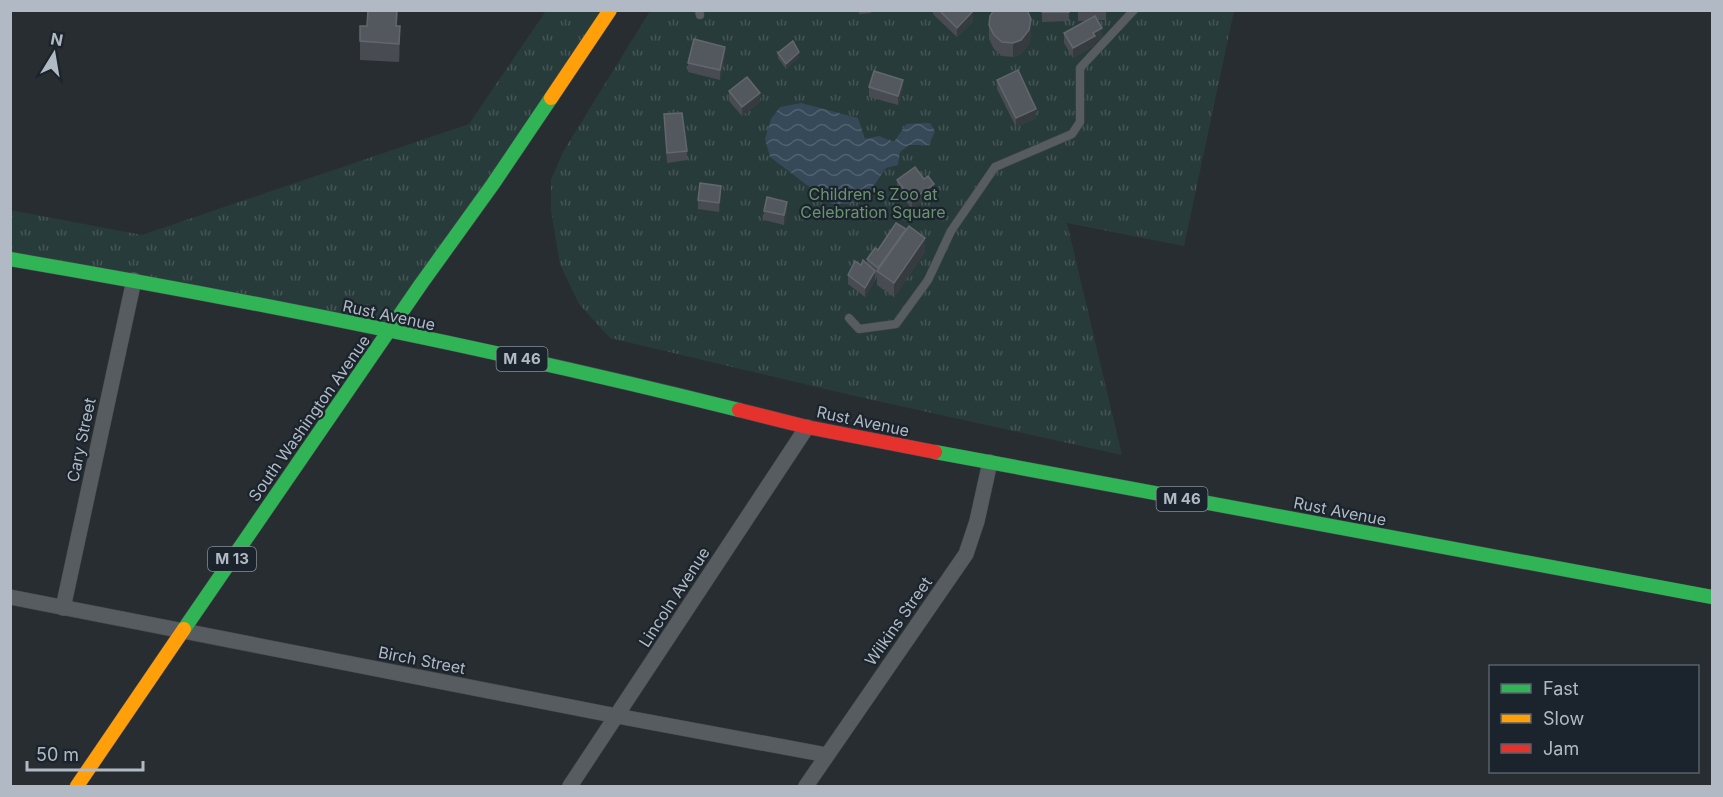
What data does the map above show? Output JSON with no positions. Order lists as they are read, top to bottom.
{
  "streets": {
    "main road": [
      "Rust Avenue",
      "M 46",
      "South Washington Avenue",
      "M 13"
    ],
    "street": [
      "Cary Street",
      "Lincoln Avenue",
      "Wilkins Street",
      "Birch Street"
    ]
  },
  "crossings": [
    ["Rust Avenue", "South Washington Avenue"],
    ["Rust Avenue", "Cary Street"],
    ["Rust Avenue", "Lincoln Avenue"],
    ["Rust Avenue", "Wilkins Street"],
    ["South Washington Avenue", "Birch Street"],
    ["Cary Street", "Birch Street"],
    ["Lincoln Avenue", "Birch Street"],
    ["Wilkins Street", "Birch Street"]
  ],
  "parks": ["Children's Zoo at Celebration Square"],
  "legend": ["Fast", "Slow", "Jam"],
  "scale_bar": "50 m",
  "north": "top"
}
